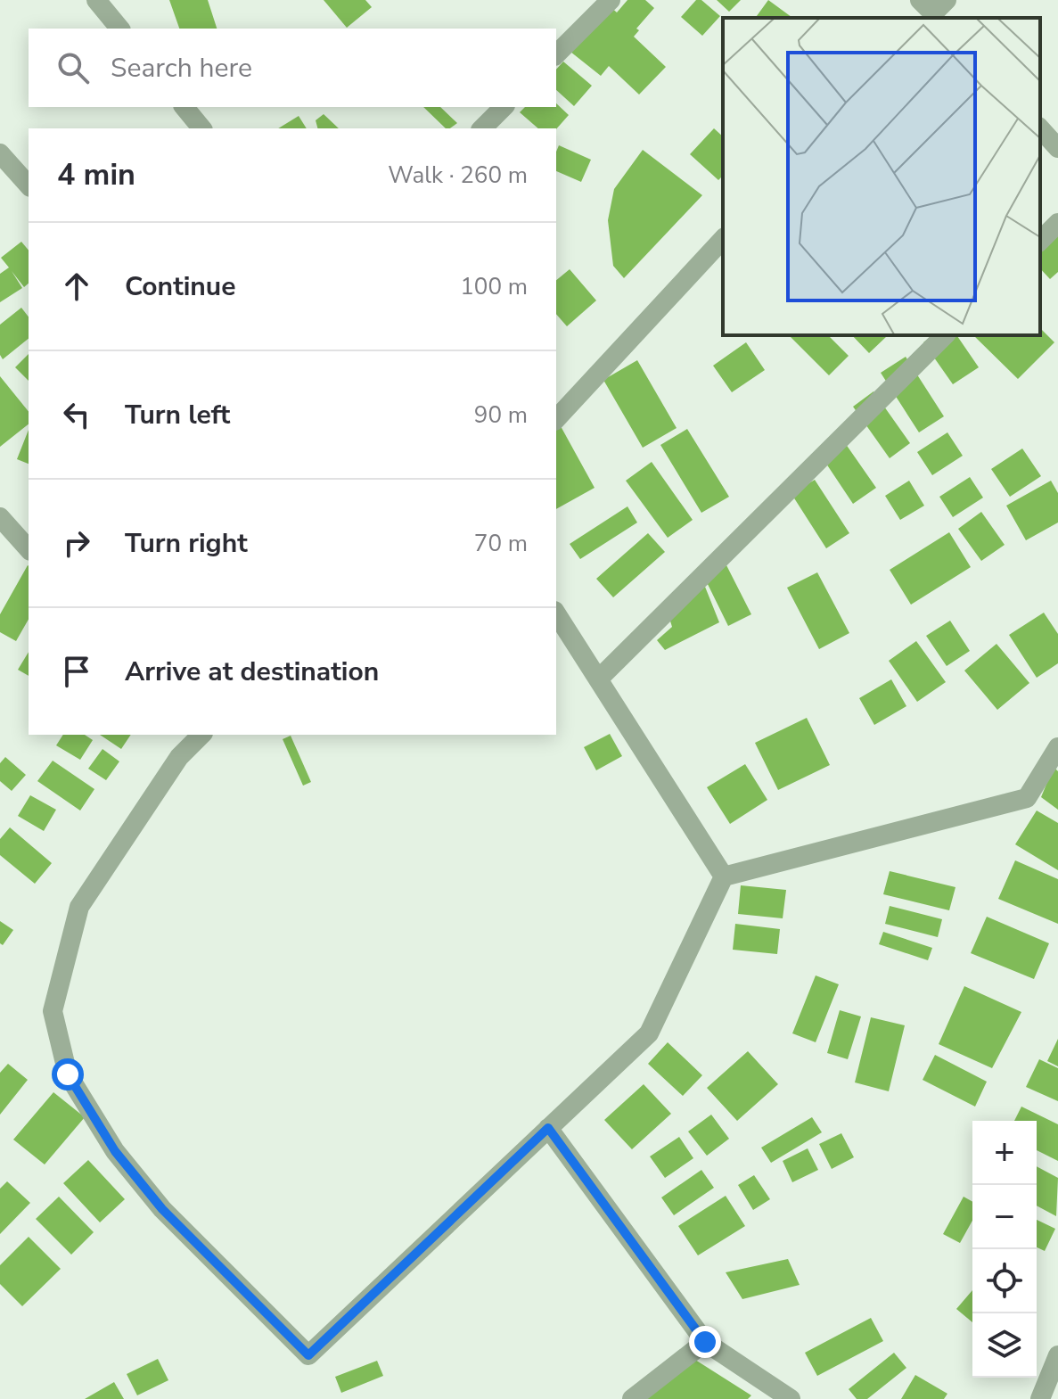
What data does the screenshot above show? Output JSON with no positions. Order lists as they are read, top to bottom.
{
  "page": {
    "search": "Search here",
    "heading": ["4 min", "Walk · 260 m"],
    "list": [
      ["Continue", "100 m"],
      ["Turn left", "90 m"],
      ["Turn right", "70 m"],
      "Arrive at destination"
    ],
    "map_buttons": ["+", "−"]
  }
}
